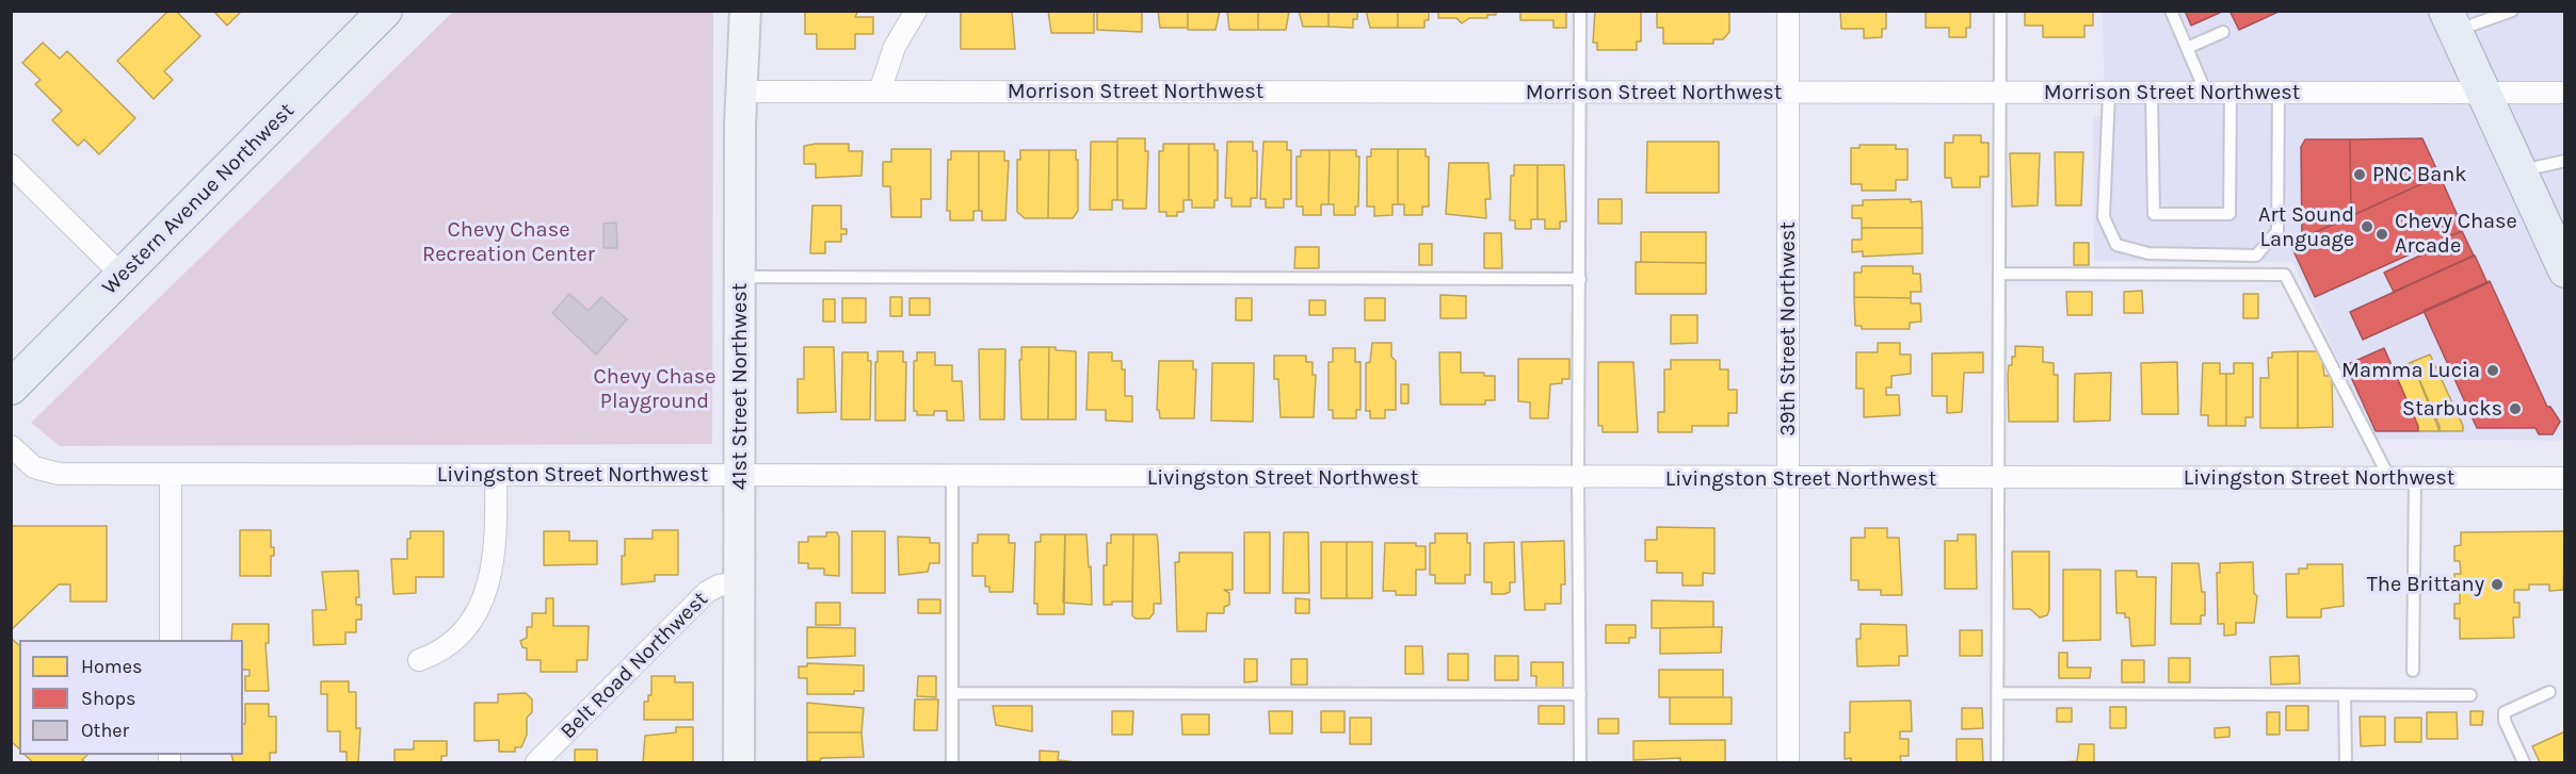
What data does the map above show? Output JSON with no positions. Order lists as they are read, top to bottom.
{
  "streets": {
    "main road": ["Western Avenue Northwest", "41st Street Northwest"],
    "street": [
      "Morrison Street Northwest",
      "39th Street Northwest",
      "Livingston Street Northwest",
      "Belt Road Northwest"
    ]
  },
  "crossings": [
    ["Morrison Street Northwest", "39th Street Northwest"],
    ["Morrison Street Northwest", "41st Street Northwest"],
    ["39th Street Northwest", "Livingston Street Northwest"],
    ["41st Street Northwest", "Livingston Street Northwest"],
    ["41st Street Northwest", "Belt Road Northwest"]
  ],
  "parks": ["Chevy Chase Recreation Center", "Chevy Chase Playground"],
  "places": [
    "PNC Bank",
    "Art Sound Language",
    "Chevy Chase Arcade",
    "Mamma Lucia",
    "Starbucks",
    "The Brittany"
  ],
  "legend": ["Homes", "Shops", "Other"]
}
